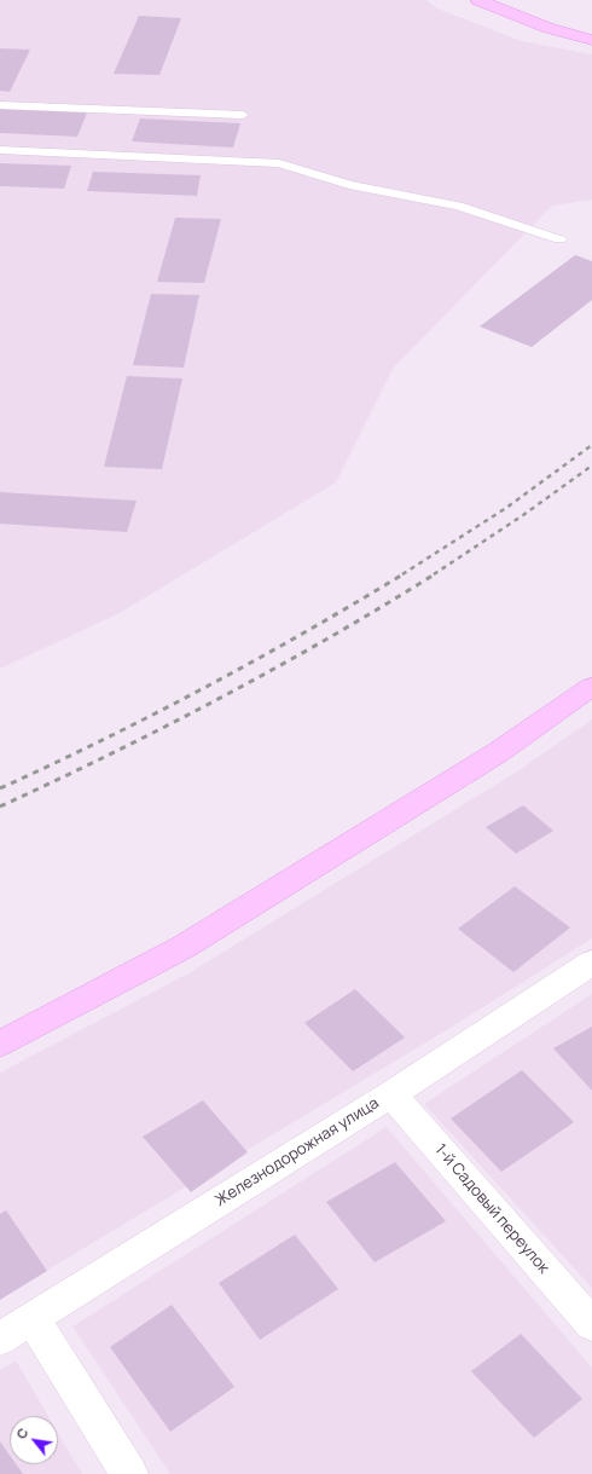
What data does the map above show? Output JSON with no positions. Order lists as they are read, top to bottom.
{
  "streets": {
    "street": ["Железнодорожная улица", "1-й Садовый переулок"]
  },
  "crossings": [
    ["Железнодорожная улица", "1-й Садовый переулок"]
  ],
  "north": "top left"
}
